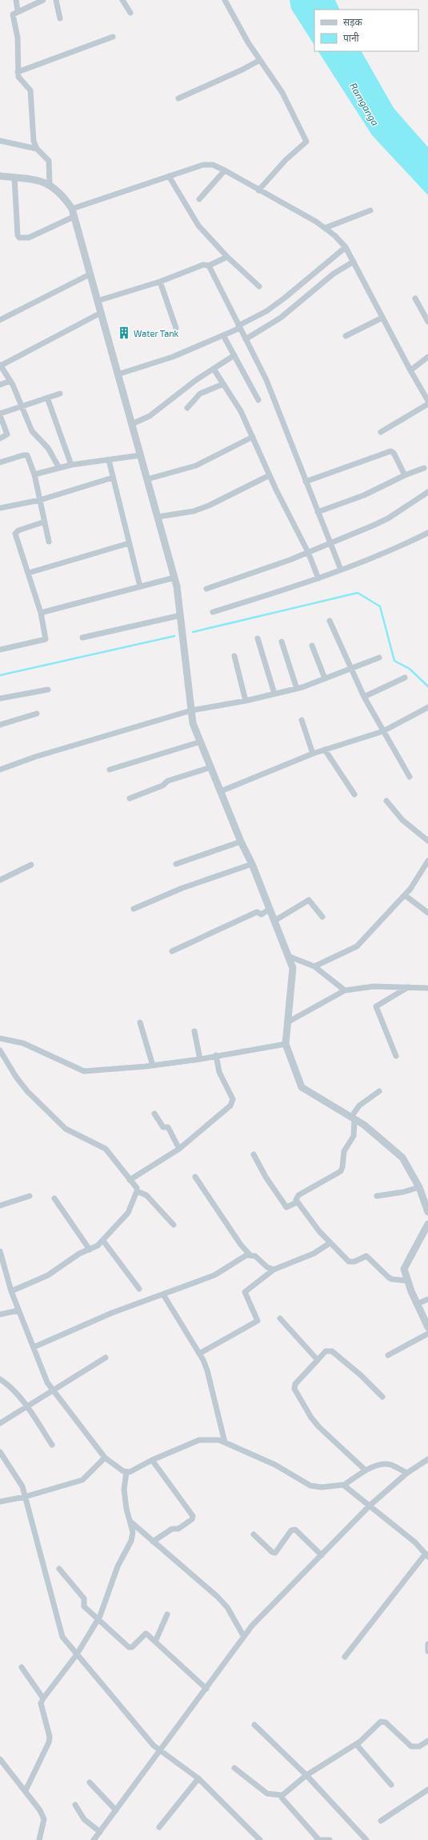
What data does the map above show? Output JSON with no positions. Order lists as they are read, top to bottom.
{
  "water": ["Ramganga"],
  "places": {
    "building": ["Water Tank"]
  },
  "legend": ["सड़क", "पानी"]
}
